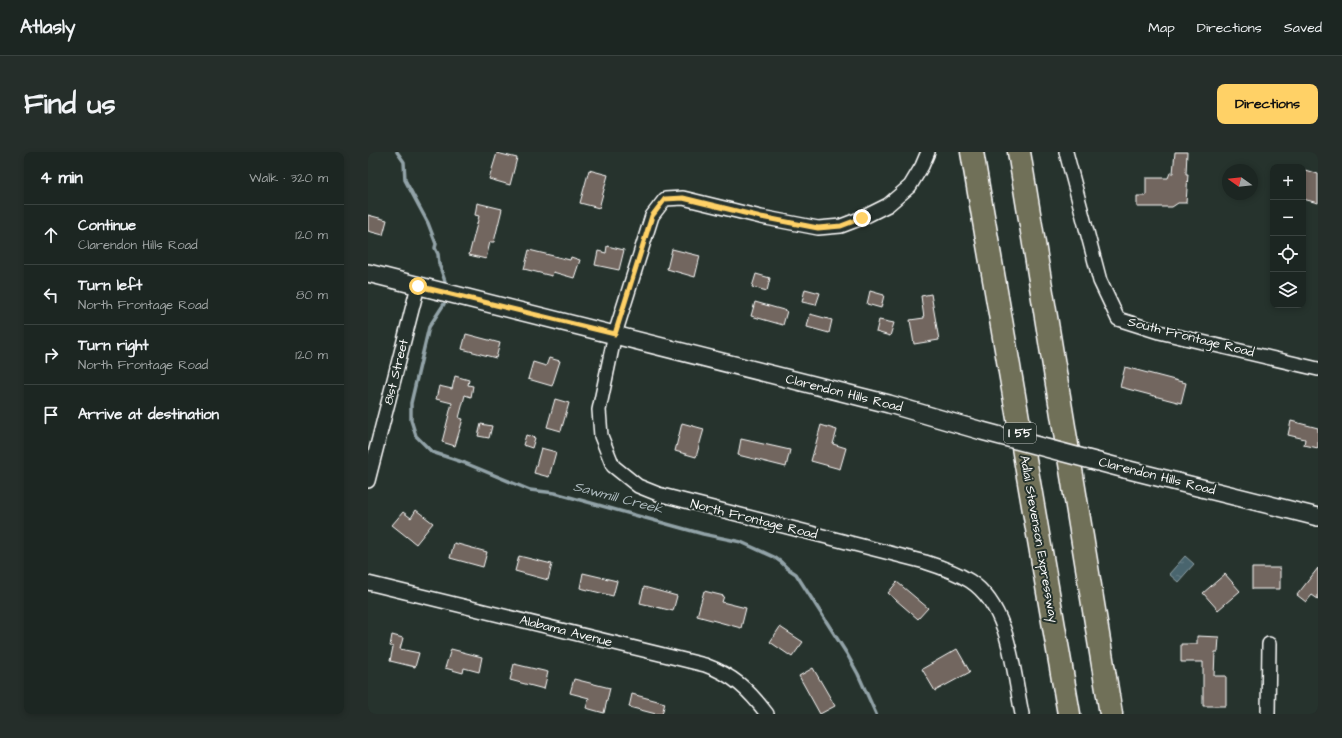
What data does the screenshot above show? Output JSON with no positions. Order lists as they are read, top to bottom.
{
  "streets": {
    "highway": ["I 55", "Adlai Stevenson Expressway"],
    "street": [
      "South Frontage Road",
      "81st Street",
      "Clarendon Hills Road",
      "North Frontage Road",
      "Alabama Avenue"
    ]
  },
  "crossings": [
    ["81st Street", "Clarendon Hills Road"],
    ["Clarendon Hills Road", "North Frontage Road"]
  ],
  "water": ["Sawmill Creek"],
  "north": "left",
  "page": {
    "header": "Atlasly",
    "nav": ["Map", "Directions", "Saved"],
    "buttons": "Directions",
    "title": "Find us",
    "heading": ["4 min", "Walk · 320 m"],
    "map_buttons": ["+", "−"],
    "list": [
      ["Continue", "Clarendon Hills Road", "120 m"],
      ["Turn left", "North Frontage Road", "80 m"],
      ["Turn right", "North Frontage Road", "120 m"],
      "Arrive at destination"
    ]
  }
}
